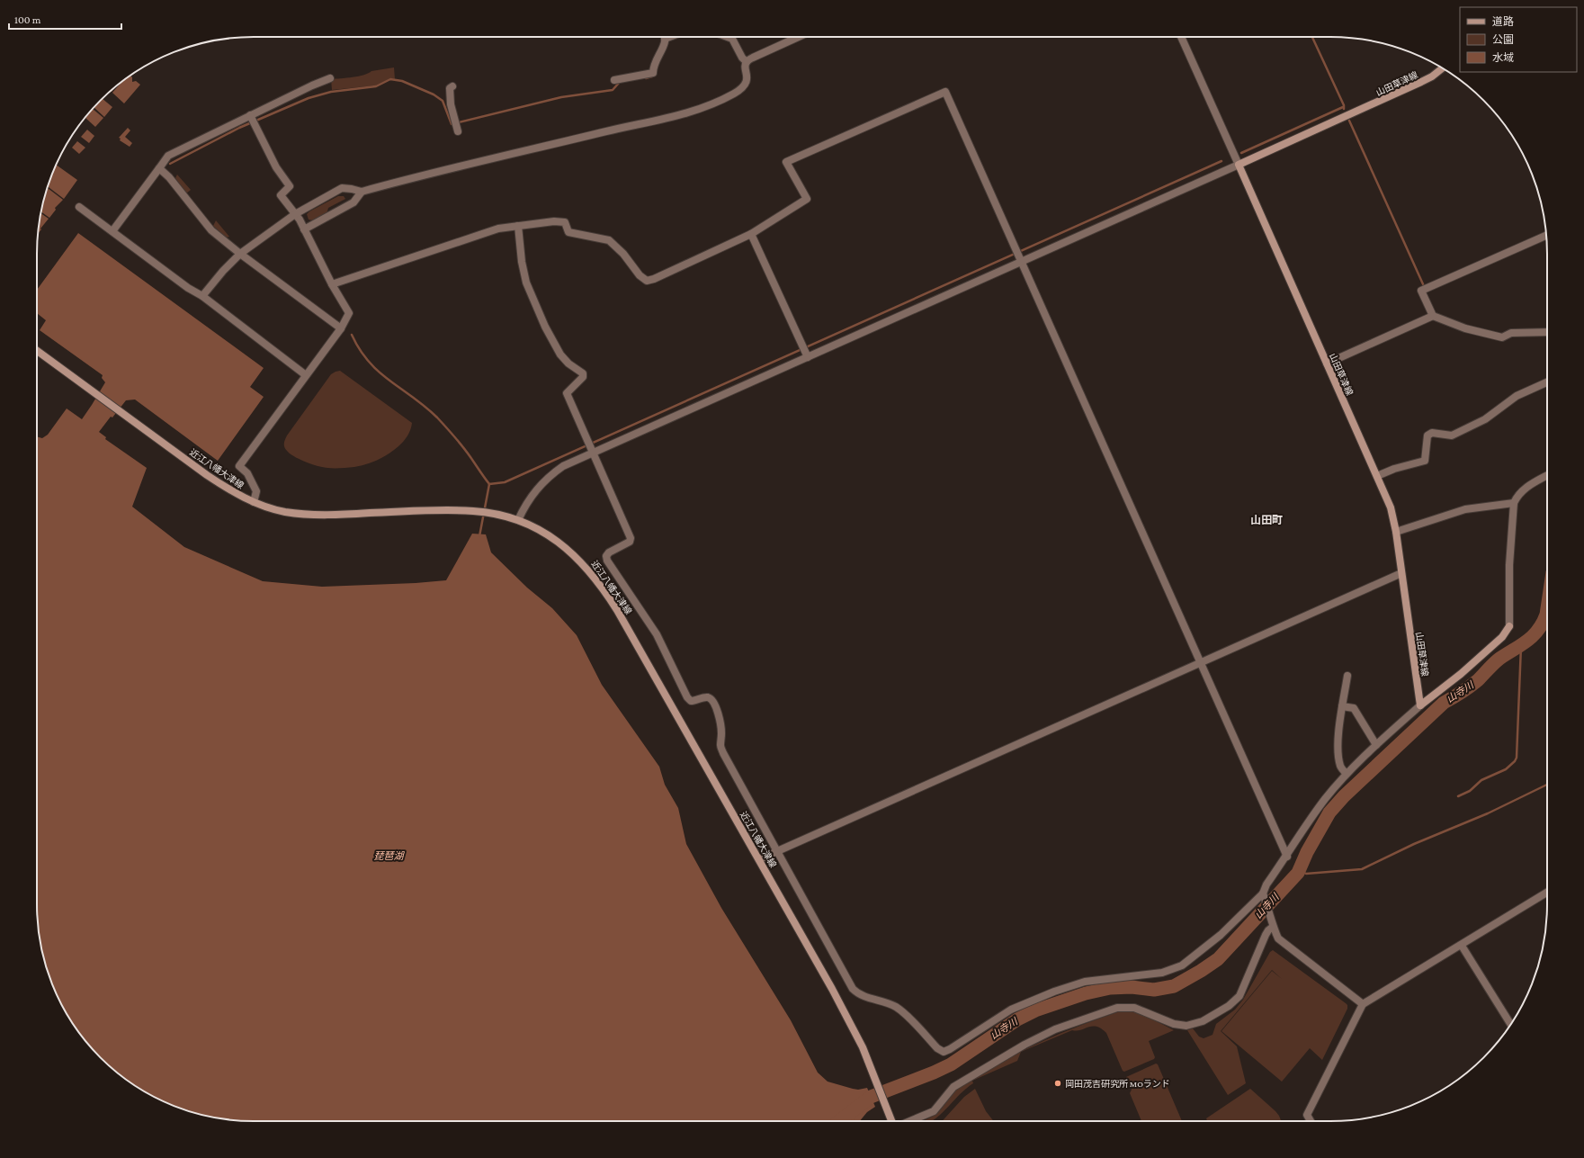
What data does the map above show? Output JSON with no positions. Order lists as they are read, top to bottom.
{
  "streets": {
    "main road": ["山田草津線", "近江八幡大津線"]
  },
  "districts": ["山田町"],
  "water": ["山寺川", "琵琶湖"],
  "places": ["岡田茂吉研究所 MOランド"],
  "legend": ["道路", "公園", "水域"],
  "scale_bar": "100 m"
}
